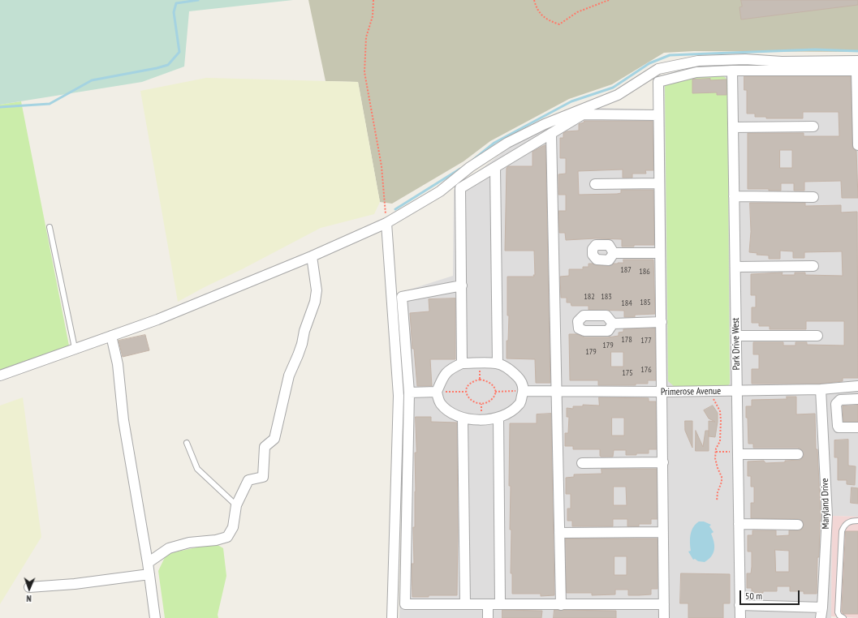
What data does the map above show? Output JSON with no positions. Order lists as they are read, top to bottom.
{
  "streets": {
    "street": ["Park Drive West", "Primerose Avenue", "Maryland Drive"]
  },
  "crossings": [
    ["Park Drive West", "Primerose Avenue"],
    ["Primerose Avenue", "Maryland Drive"]
  ],
  "house_numbers": [
    "187",
    "186",
    "182",
    "183",
    "185",
    "184",
    "178",
    "177",
    "179",
    "179",
    "176",
    "175"
  ],
  "scale_bar": "50 m",
  "north": "bottom"
}
